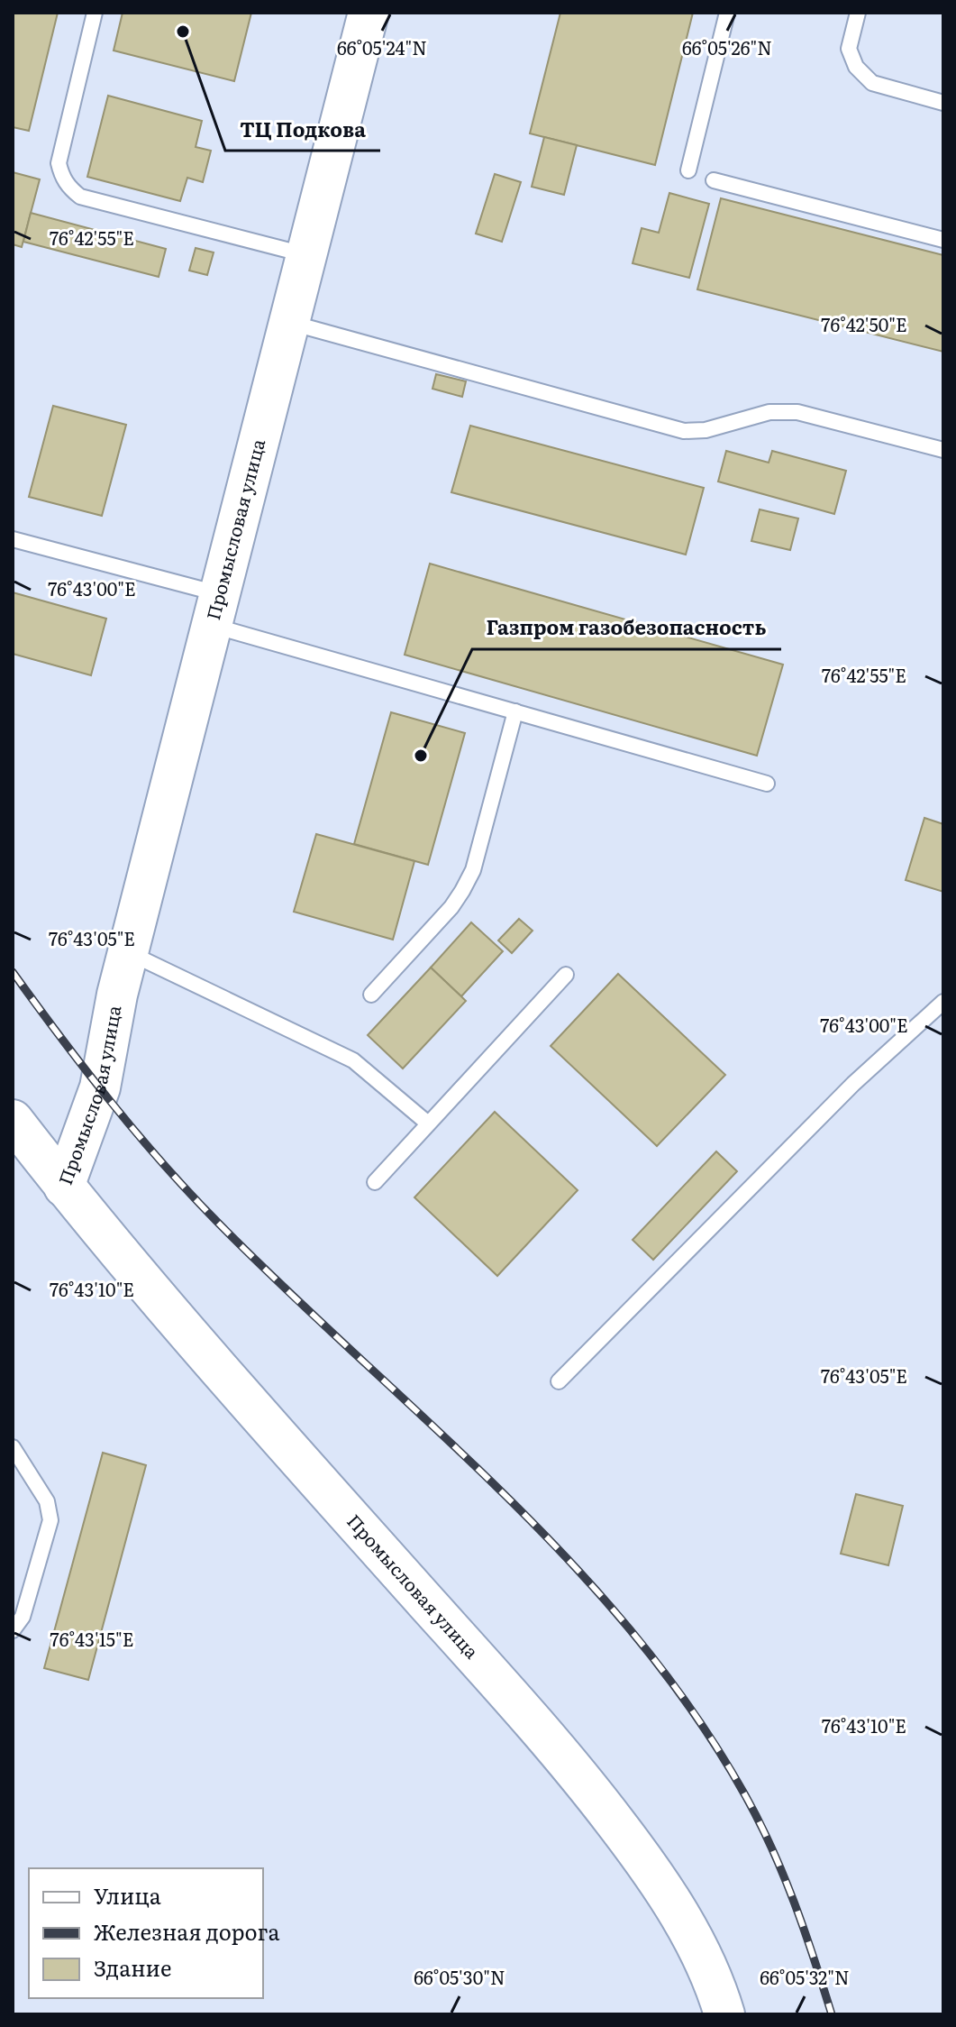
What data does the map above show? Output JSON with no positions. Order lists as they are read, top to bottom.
{
  "streets": {
    "main road": ["Промысловая улица"]
  },
  "places": ["ТЦ Подкова", "Газпром газобезопасность"],
  "legend": ["Улица", "Железная дорога", "Здание"],
  "coordinates": [
    "66°05'24\"N",
    "66°05'26\"N",
    "76°42'55\"E",
    "76°42'50\"E",
    "76°43'00\"E",
    "76°43'05\"E",
    "76°43'10\"E",
    "76°43'15\"E",
    "66°05'30\"N",
    "66°05'32\"N"
  ]
}
